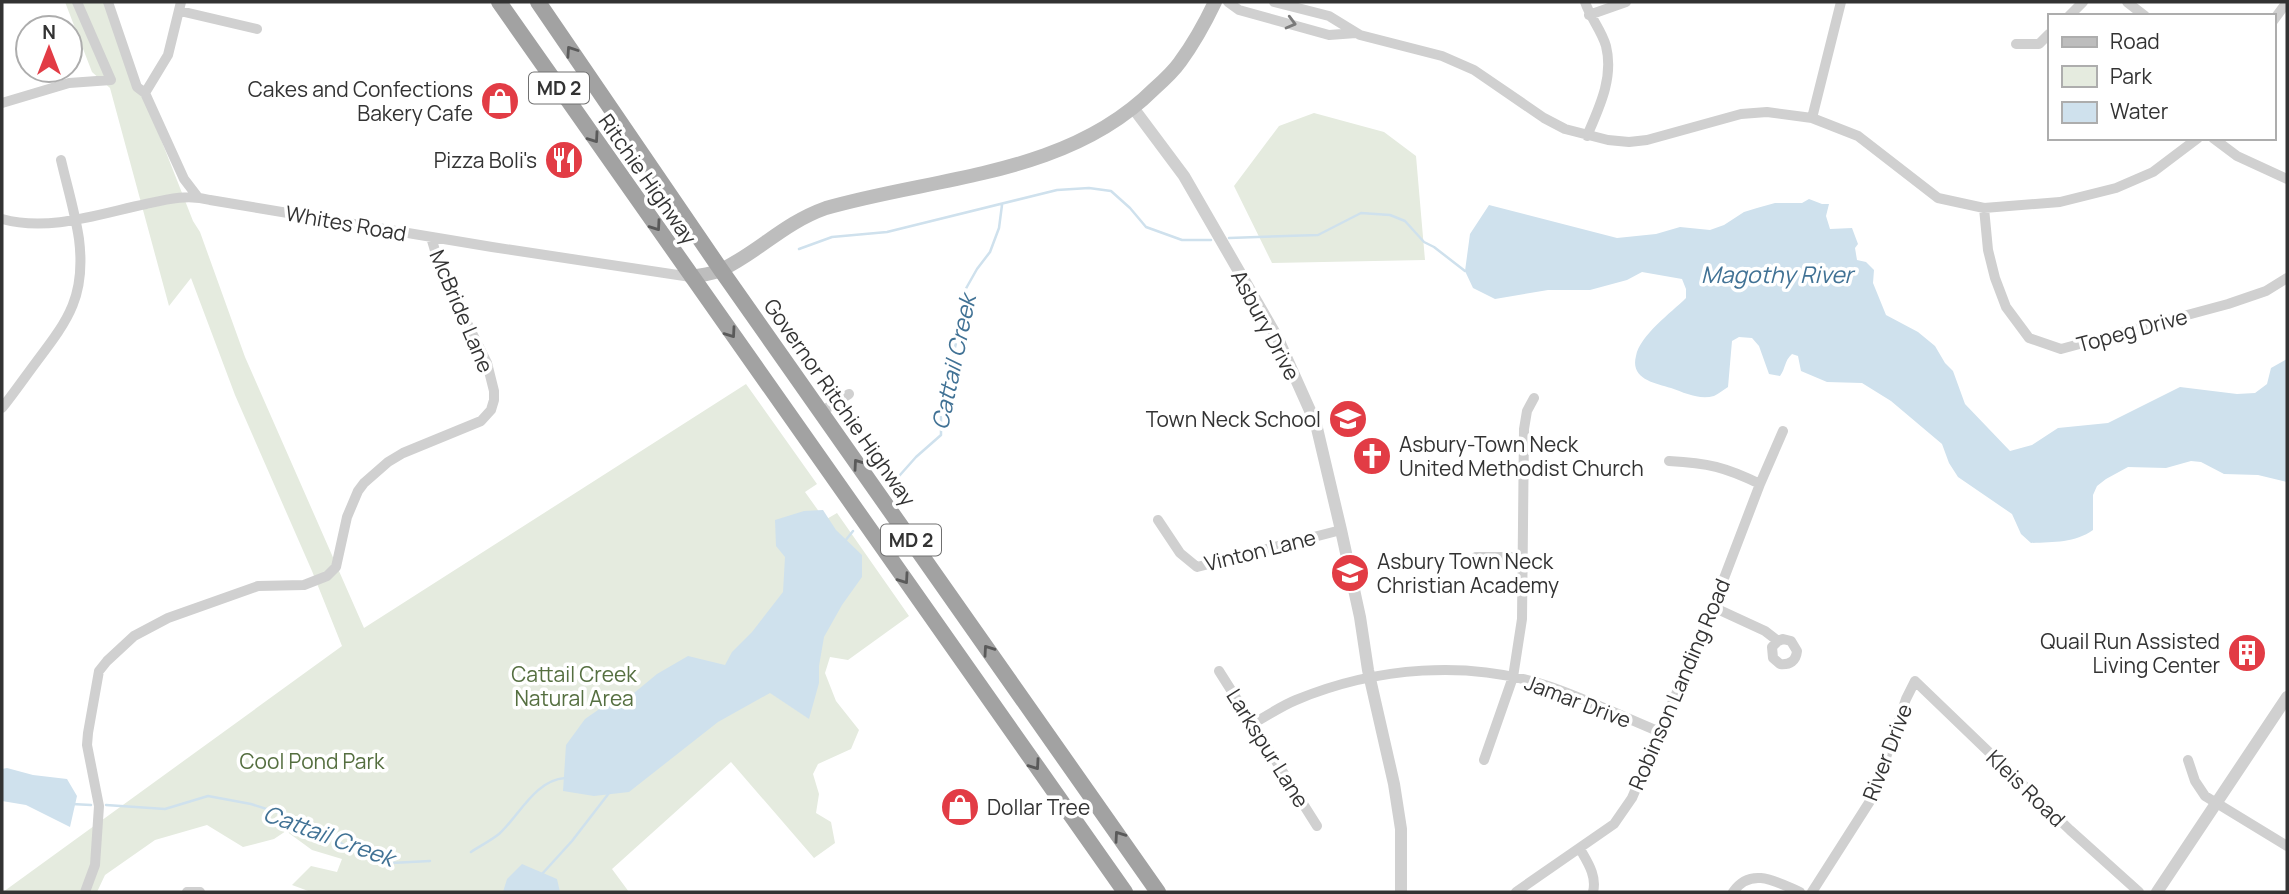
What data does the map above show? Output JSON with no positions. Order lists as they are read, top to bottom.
{
  "streets": {
    "highway": ["MD 2", "Ritchie Highway", "Governor Ritchie Highway"],
    "street": [
      "Whites Road",
      "McBride Lane",
      "Asbury Drive",
      "Topeg Drive",
      "Vinton Lane",
      "Robinson Landing Road",
      "Jamar Drive",
      "Larkspur Lane",
      "River Drive",
      "Kleis Road"
    ]
  },
  "crossings": [
    ["MD 2", "Ritchie Highway"],
    ["MD 2", "Whites Road"],
    ["Ritchie Highway", "Whites Road"],
    ["Whites Road", "McBride Lane"],
    ["Asbury Drive", "Vinton Lane"],
    ["Asbury Drive", "Jamar Drive"],
    ["Robinson Landing Road", "Jamar Drive"],
    ["Jamar Drive", "Larkspur Lane"],
    ["River Drive", "Kleis Road"]
  ],
  "one_way": ["Ritchie Highway"],
  "water": ["Magothy River", "Cattail Creek"],
  "parks": ["Cattail Creek Natural Area", "Cool Pond Park"],
  "places": {
    "shop": ["Cakes and Confections Bakery Cafe", "Dollar Tree"],
    "restaurant": ["Pizza Boli's"],
    "school or university": ["Town Neck School", "Asbury Town Neck Christian Academy"],
    "church": ["Asbury-Town Neck United Methodist Church"],
    "building": ["Quail Run Assisted Living Center"]
  },
  "legend": ["Road", "Park", "Water"],
  "north": "top"
}
